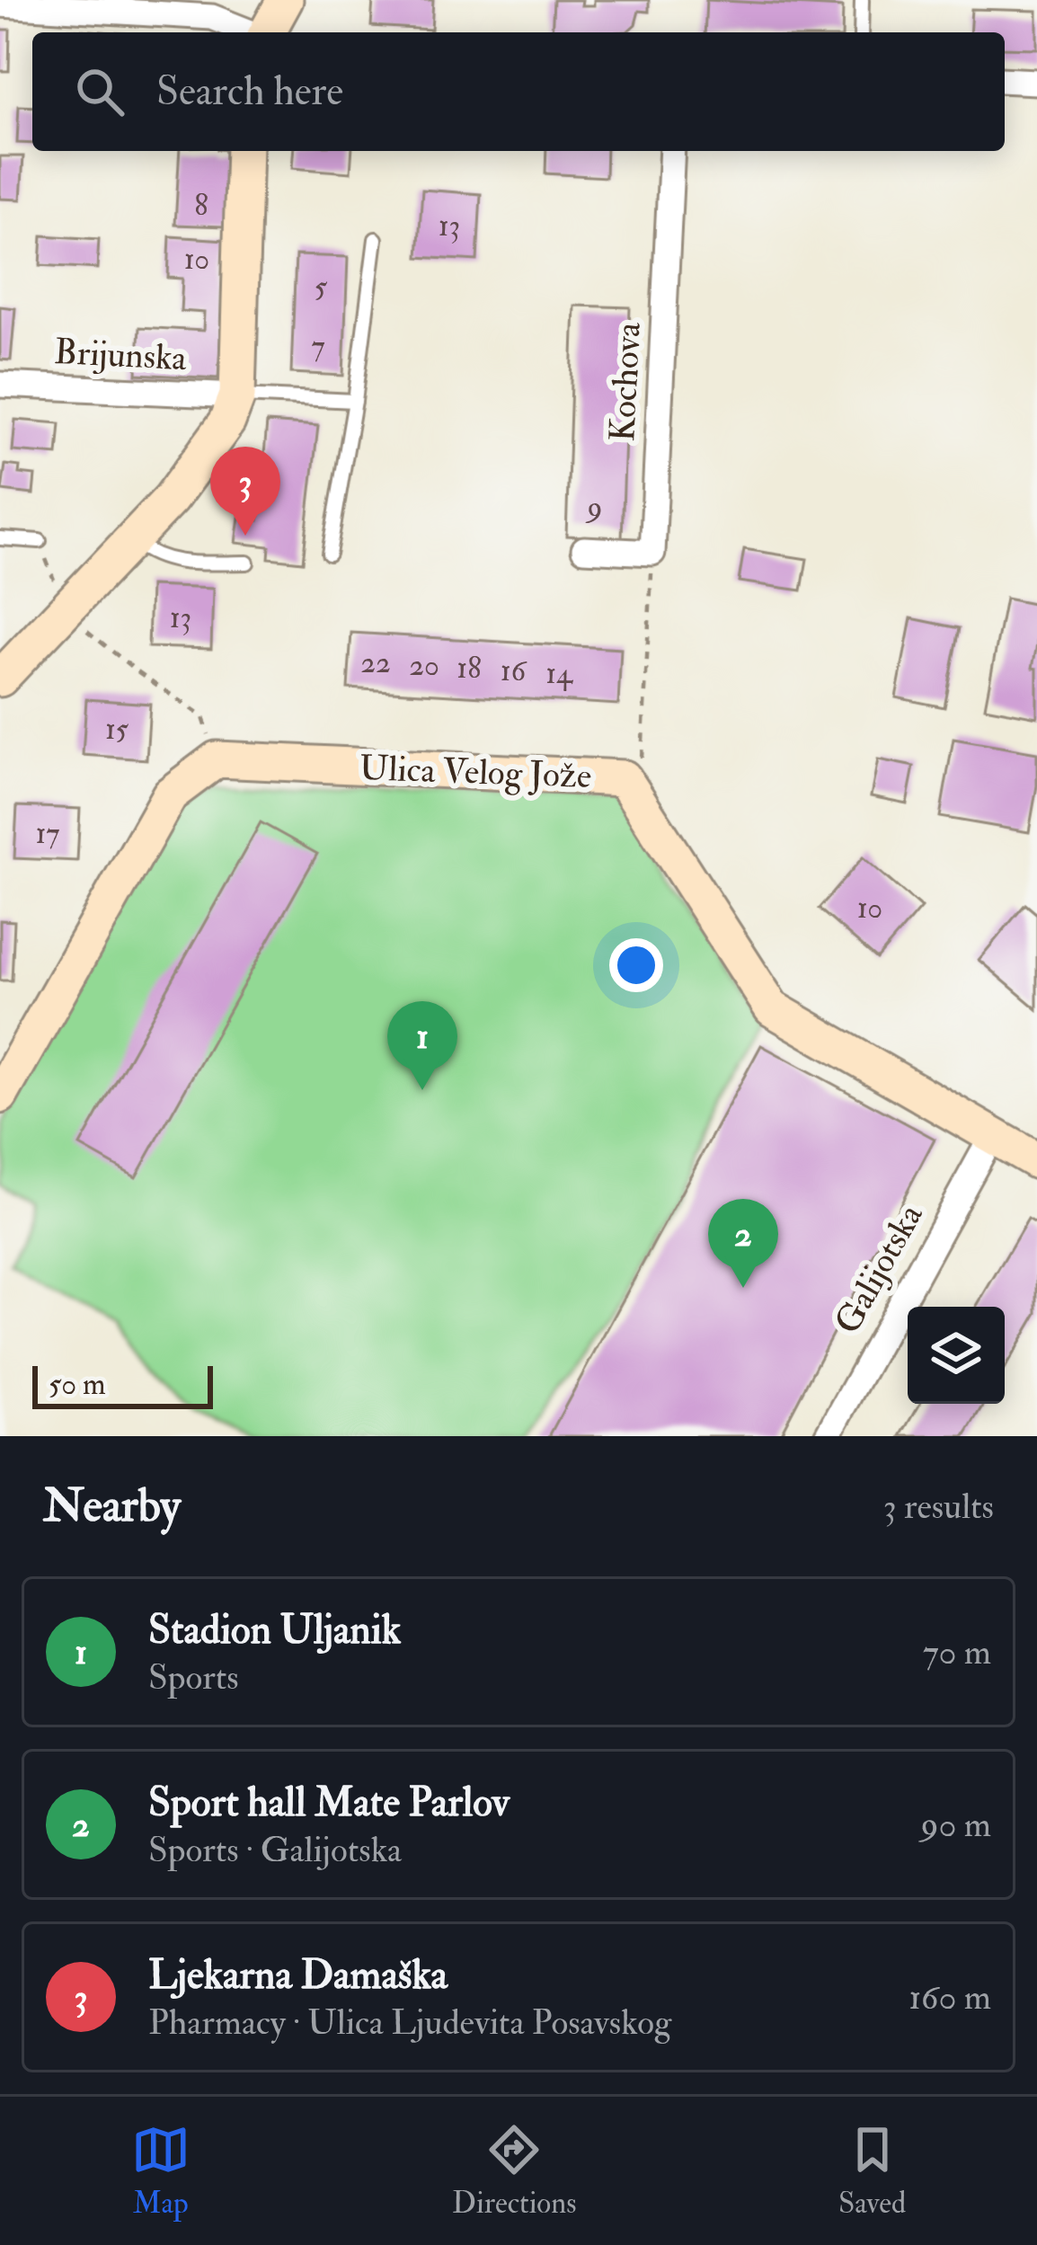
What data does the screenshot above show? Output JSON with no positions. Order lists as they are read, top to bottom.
{
  "streets": {
    "street": [
      "Brijunska",
      "Kochova",
      "Ulica Velog Jože",
      "Galijotska"
    ]
  },
  "crossings": [
    ["Ulica Velog Jože", "Galijotska"]
  ],
  "house_numbers": [
    "8",
    "13",
    "10",
    "5",
    "7",
    "9",
    "13",
    "22",
    "20",
    "18",
    "16",
    "14",
    "15",
    "17",
    "10"
  ],
  "scale_bar": "50 m",
  "page": {
    "search": "Search here",
    "pins": ["3", "1", "2"],
    "scale": "50 m",
    "heading": ["Nearby", "3 results"],
    "list": [
      {
        "mark": "1",
        "name": "Stadion Uljanik",
        "note": "Sports",
        "value": "70 m"
      },
      {
        "mark": "2",
        "name": "Sport hall Mate Parlov",
        "note": "Sports · Galijotska",
        "value": "90 m"
      },
      {
        "mark": "3",
        "name": "Ljekarna Damaška",
        "note": "Pharmacy · Ulica Ljudevita Posavskog",
        "value": "160 m"
      }
    ],
    "nav": ["Map", "Directions", "Saved"]
  }
}
